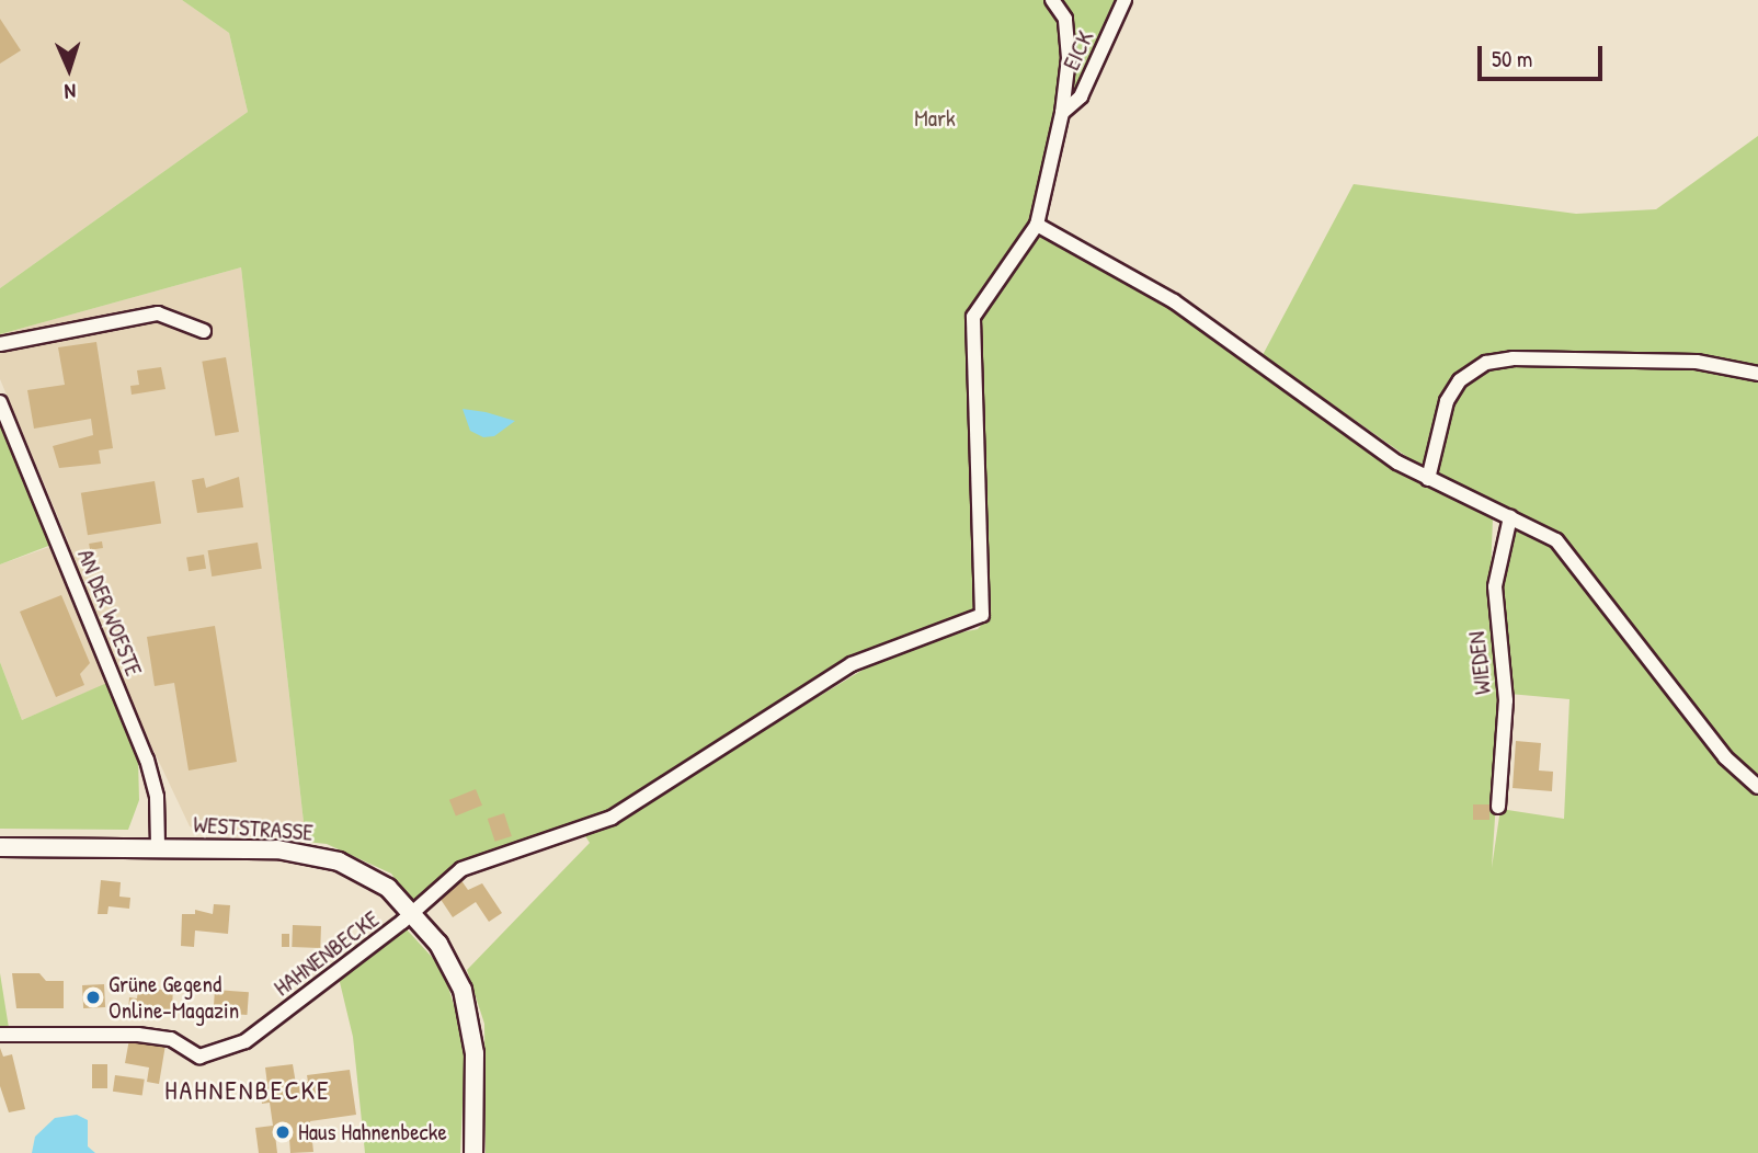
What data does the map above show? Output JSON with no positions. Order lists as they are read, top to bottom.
{
  "streets": {
    "main road": ["WESTSTRASSE"],
    "street": [
      "EICK",
      "AN DER WOESTE",
      "WIEDEN",
      "HAHNENBECKE"
    ]
  },
  "crossings": [
    ["AN DER WOESTE", "WESTSTRASSE"],
    ["WESTSTRASSE", "HAHNENBECKE"]
  ],
  "districts": ["HAHNENBECKE"],
  "parks": ["Mark"],
  "places": ["Grüne Gegend Online-Magazin", "Haus Hahnenbecke"],
  "scale_bar": "50 m",
  "north": "bottom"
}
